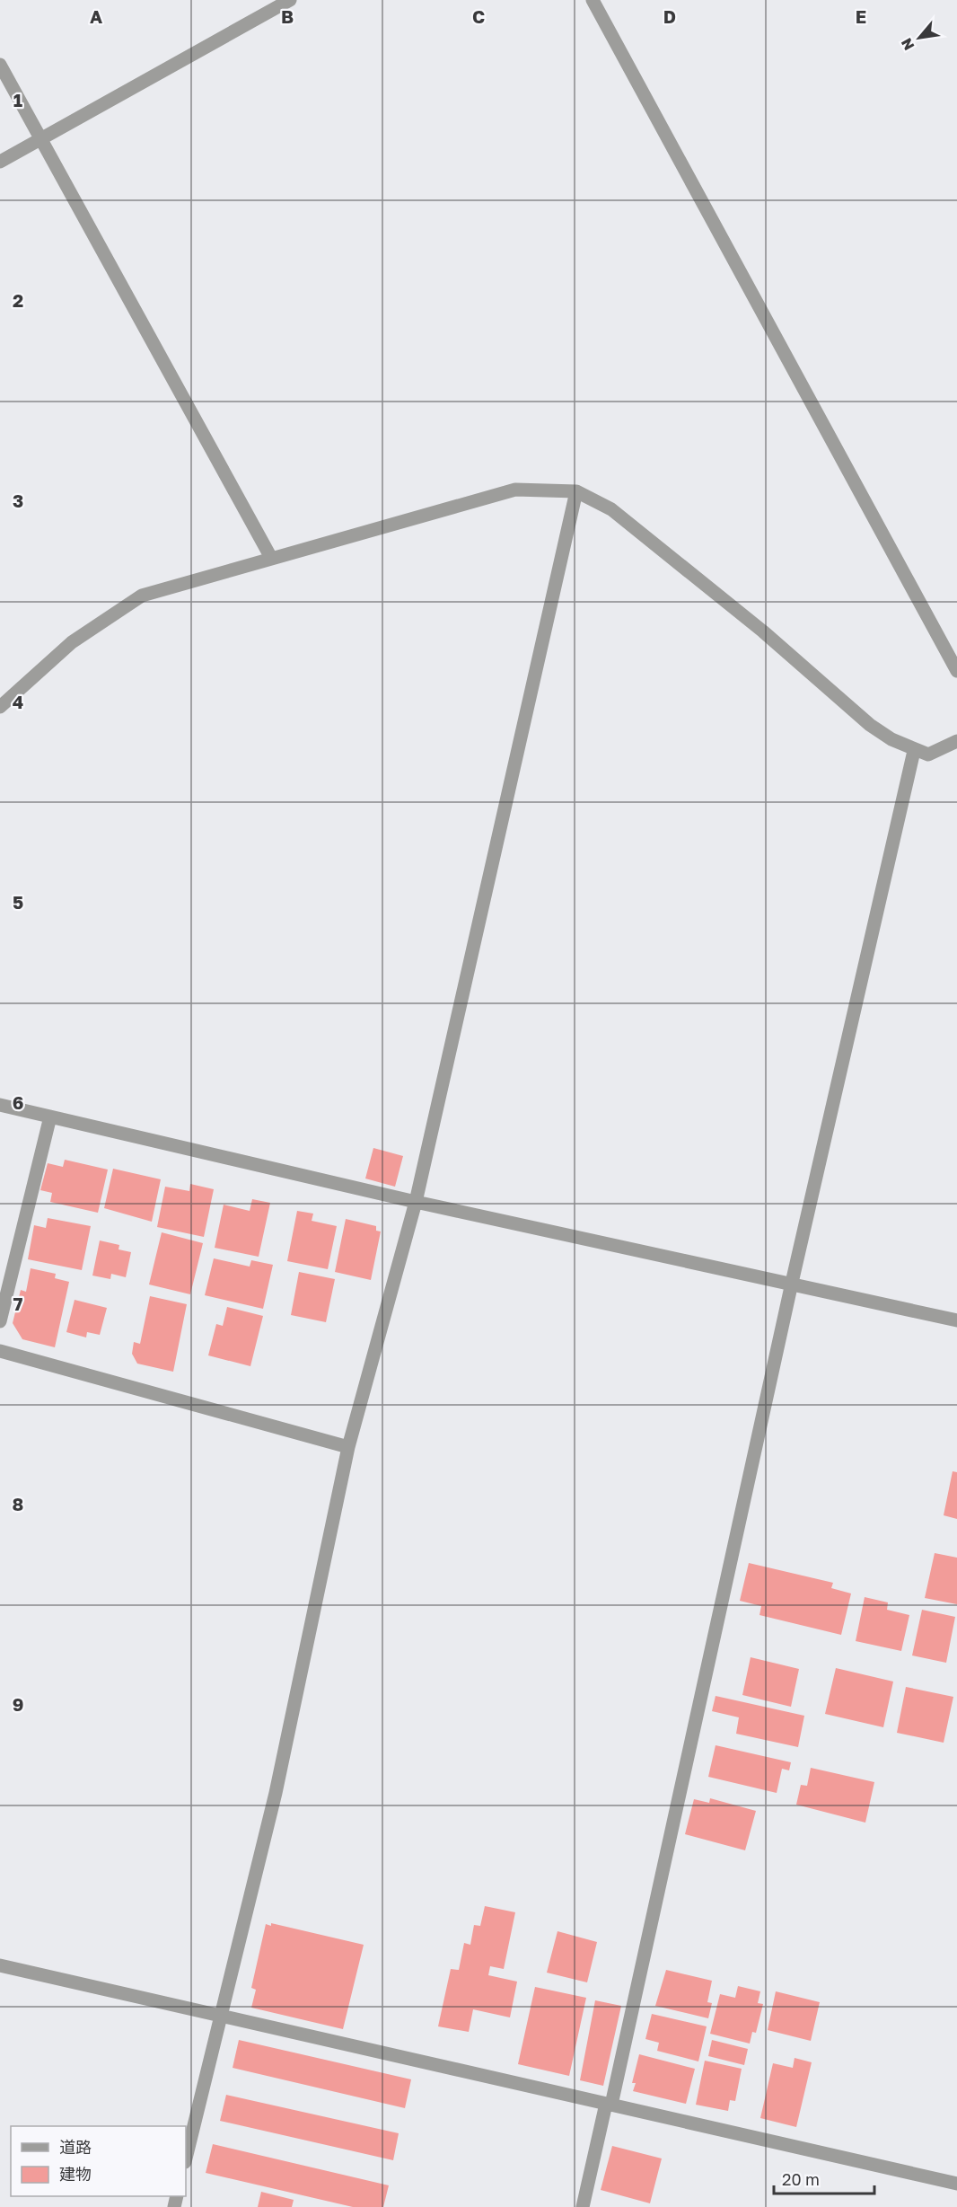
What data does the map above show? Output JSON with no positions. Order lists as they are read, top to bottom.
{
  "legend": ["道路", "建物"],
  "scale_bar": "20 m",
  "north": "bottom left",
  "grid": {
    "columns": [
      "A",
      "B",
      "C",
      "D",
      "E"
    ],
    "rows": [
      "1",
      "2",
      "3",
      "4",
      "5",
      "6",
      "7",
      "8",
      "9"
    ]
  }
}
